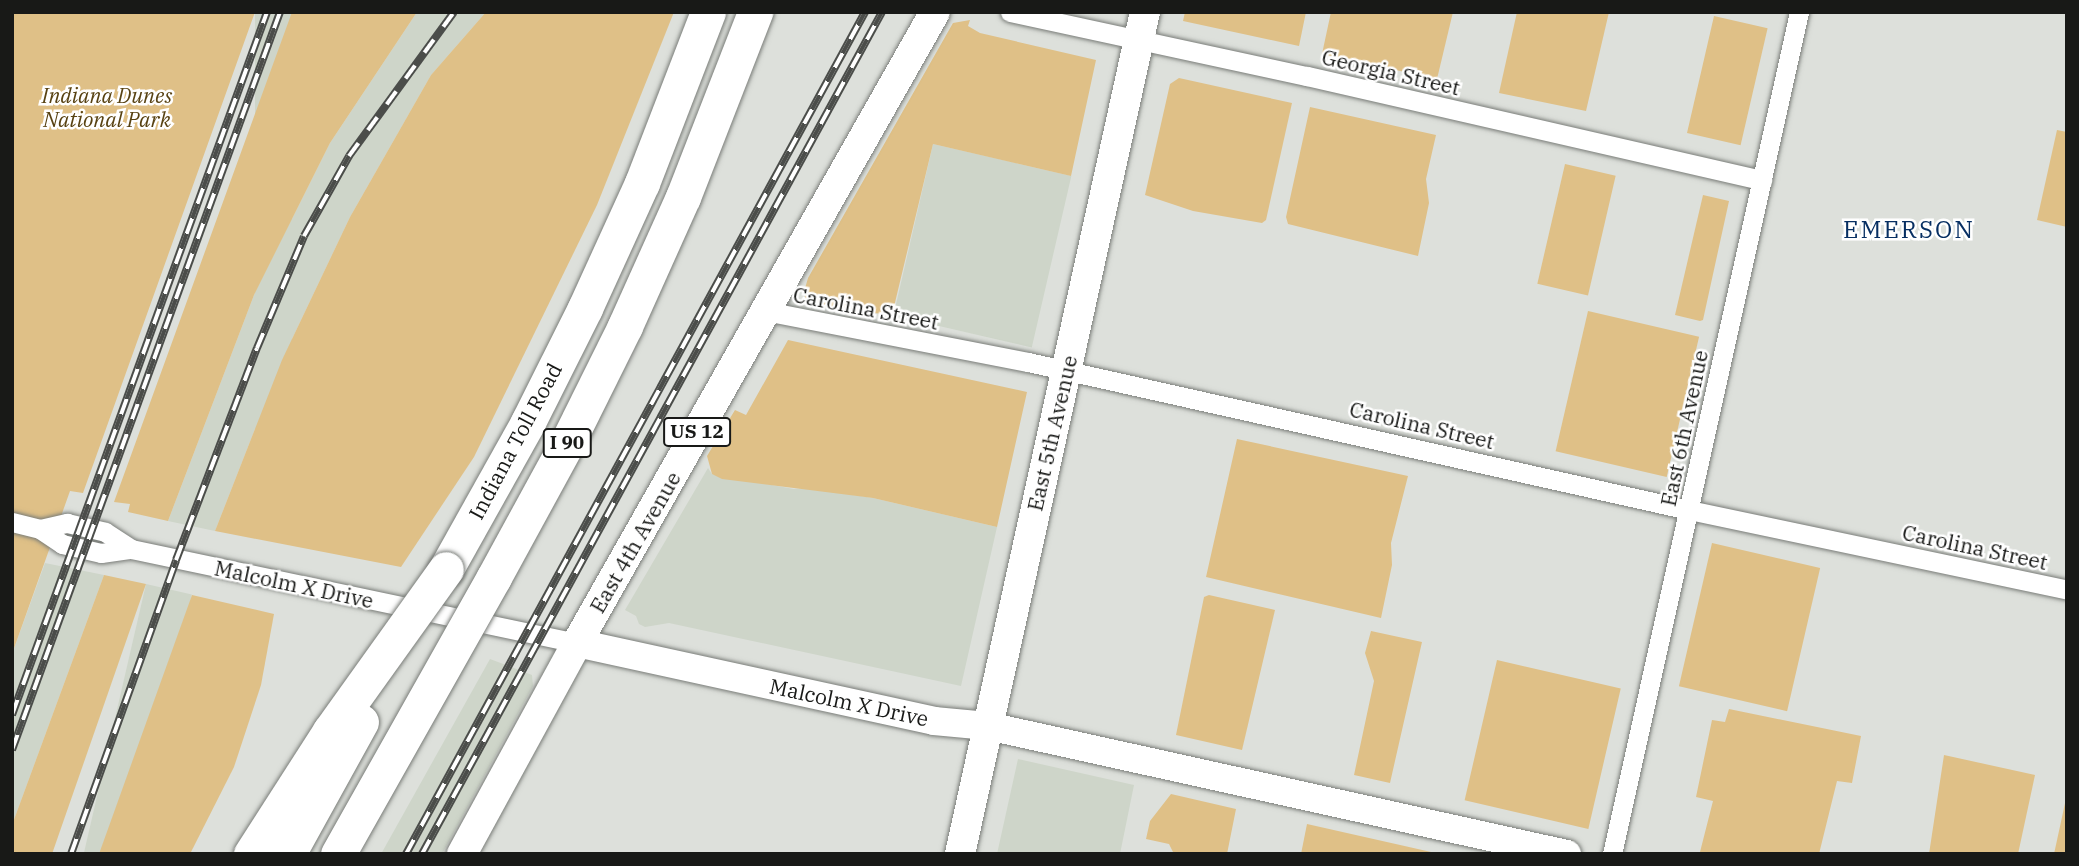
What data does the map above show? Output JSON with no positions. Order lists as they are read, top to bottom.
{
  "streets": {
    "highway": ["Indiana Toll Road", "I 90"],
    "main road": ["US 12", "East 5th Avenue", "East 4th Avenue"],
    "street": [
      "Georgia Street",
      "Carolina Street",
      "East 6th Avenue",
      "Malcolm X Drive"
    ]
  },
  "crossings": [
    ["Georgia Street", "East 6th Avenue"],
    ["Georgia Street", "East 5th Avenue"],
    ["Carolina Street", "East 6th Avenue"],
    ["Carolina Street", "East 5th Avenue"],
    ["Carolina Street", "East 4th Avenue"],
    ["East 5th Avenue", "Malcolm X Drive"],
    ["East 4th Avenue", "Malcolm X Drive"]
  ],
  "districts": ["EMERSON"],
  "parks": ["Indiana Dunes National Park"]
}
